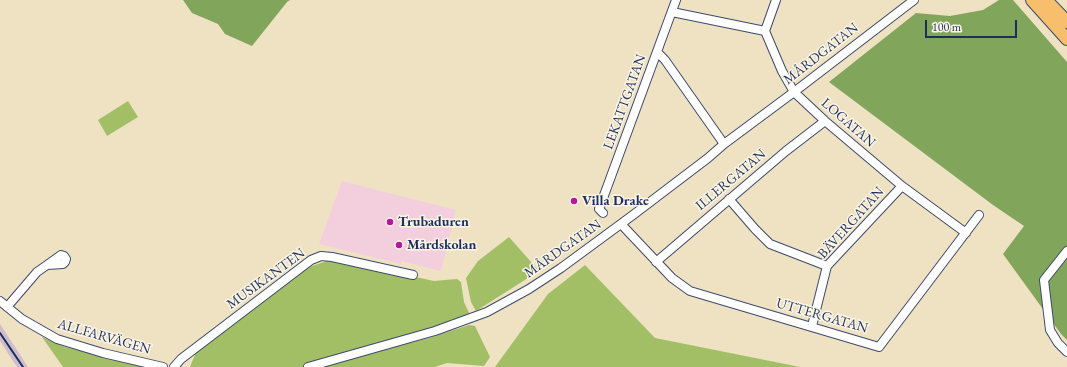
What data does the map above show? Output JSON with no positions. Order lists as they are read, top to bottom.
{
  "streets": {
    "street": [
      "MÅRDGATAN",
      "LEKATTGATAN",
      "LOGATAN",
      "ILLERGATAN",
      "BÄVERGATAN",
      "MUSIKANTEN",
      "UTTERGATAN",
      "ALLFARVÄGEN"
    ]
  },
  "crossings": [
    ["MÅRDGATAN", "LOGATAN"],
    ["MÅRDGATAN", "UTTERGATAN"],
    ["LOGATAN", "ILLERGATAN"],
    ["LOGATAN", "BÄVERGATAN"],
    ["LOGATAN", "UTTERGATAN"],
    ["ILLERGATAN", "UTTERGATAN"],
    ["BÄVERGATAN", "UTTERGATAN"]
  ],
  "places": ["Villa Drake", "Trubaduren", "Mårdskolan"],
  "scale_bar": "100 m"
}
